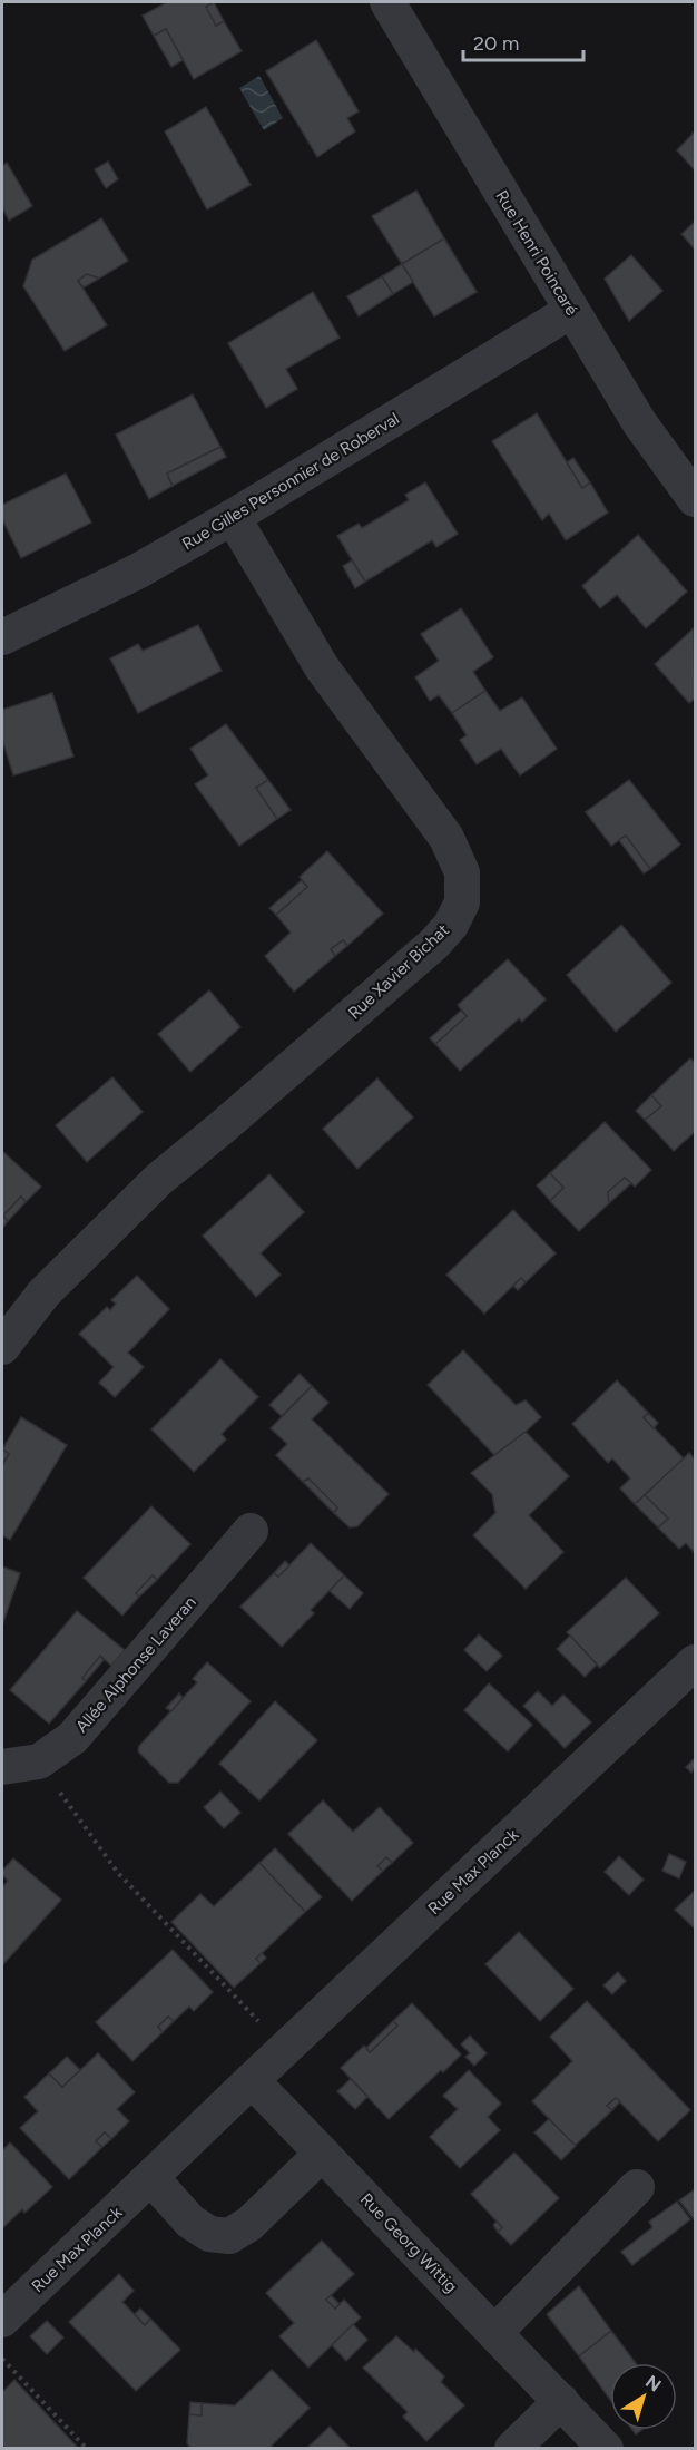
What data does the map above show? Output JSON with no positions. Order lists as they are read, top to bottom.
{
  "streets": {
    "street": [
      "Rue Henri Poincaré",
      "Rue Gilles Personnier de Roberval",
      "Rue Xavier Bichat",
      "Allée Alphonse Laveran",
      "Rue Max Planck",
      "Rue Georg Wittig"
    ]
  },
  "crossings": [
    ["Rue Henri Poincaré", "Rue Gilles Personnier de Roberval"],
    ["Rue Gilles Personnier de Roberval", "Rue Xavier Bichat"]
  ],
  "scale_bar": "20 m",
  "north": "top right"
}
